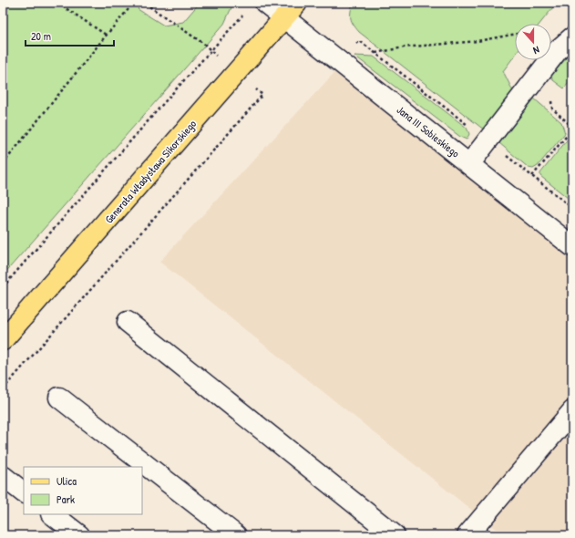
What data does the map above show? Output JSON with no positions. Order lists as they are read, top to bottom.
{
  "streets": {
    "main road": ["Generała Władysława Sikorskiego"],
    "street": ["Jana III Sobieskiego"]
  },
  "crossings": [
    ["Jana III Sobieskiego", "Generała Władysława Sikorskiego"]
  ],
  "legend": ["Ulica", "Park"],
  "scale_bar": "20 m",
  "north": "bottom"
}
